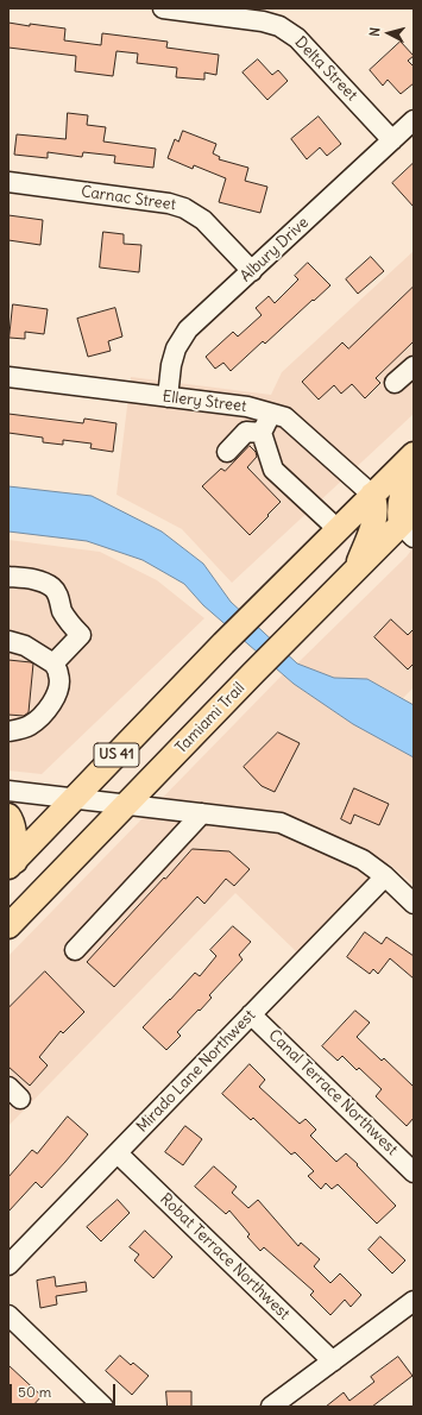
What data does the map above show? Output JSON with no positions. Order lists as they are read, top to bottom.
{
  "streets": {
    "main road": ["Tamiami Trail", "US 41"],
    "street": [
      "Delta Street",
      "Carnac Street",
      "Albury Drive",
      "Ellery Street",
      "Mirado Lane Northwest",
      "Canal Terrace Northwest",
      "Robat Terrace Northwest"
    ]
  },
  "crossings": [
    ["Delta Street", "Albury Drive"],
    ["Carnac Street", "Albury Drive"],
    ["Albury Drive", "Ellery Street"],
    ["Ellery Street", "US 41"],
    ["Mirado Lane Northwest", "Canal Terrace Northwest"],
    ["Mirado Lane Northwest", "Robat Terrace Northwest"]
  ],
  "scale_bar": "50 m",
  "north": "left"
}
